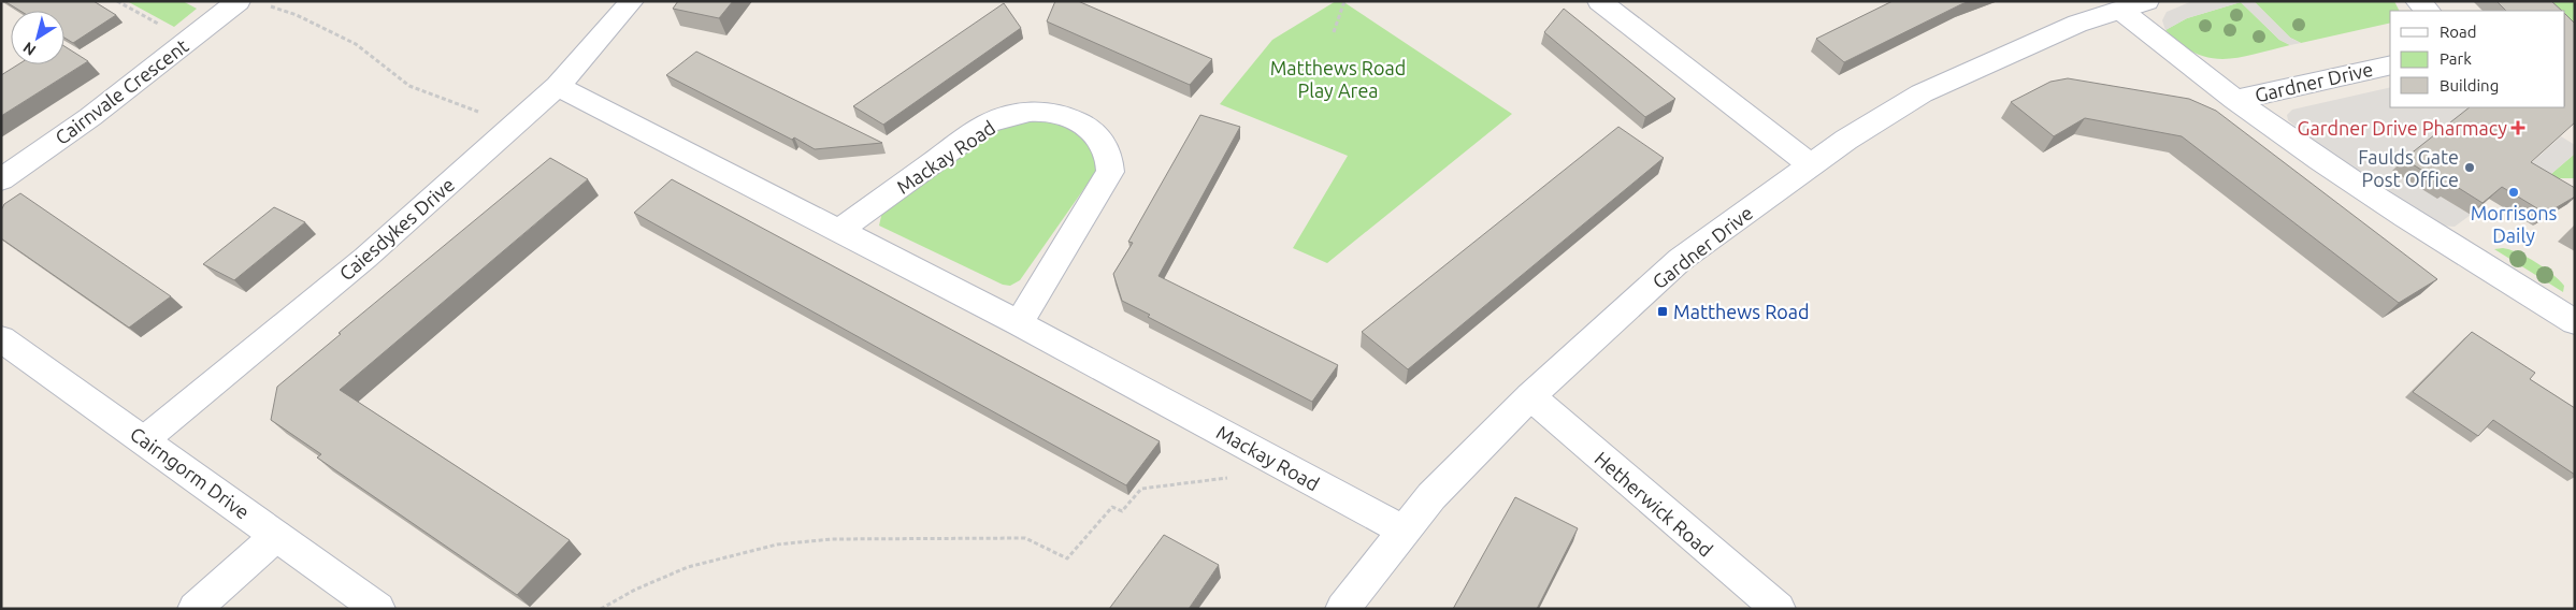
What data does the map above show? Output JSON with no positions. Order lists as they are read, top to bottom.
{
  "streets": {
    "street": [
      "Gardner Drive",
      "Cairnvale Crescent",
      "Mackay Road",
      "Caiesdykes Drive",
      "Cairngorm Drive",
      "Hetherwick Road"
    ]
  },
  "crossings": [
    ["Gardner Drive", "Mackay Road"],
    ["Gardner Drive", "Hetherwick Road"],
    ["Mackay Road", "Caiesdykes Drive"],
    ["Caiesdykes Drive", "Cairngorm Drive"]
  ],
  "parks": ["Matthews Road Play Area"],
  "places": {
    "health": ["Gardner Drive Pharmacy"],
    "other": ["Faulds Gate Post Office", "Morrisons Daily"],
    "transit": ["Matthews Road"]
  },
  "legend": ["Road", "Park", "Building"],
  "north": "bottom left"
}
